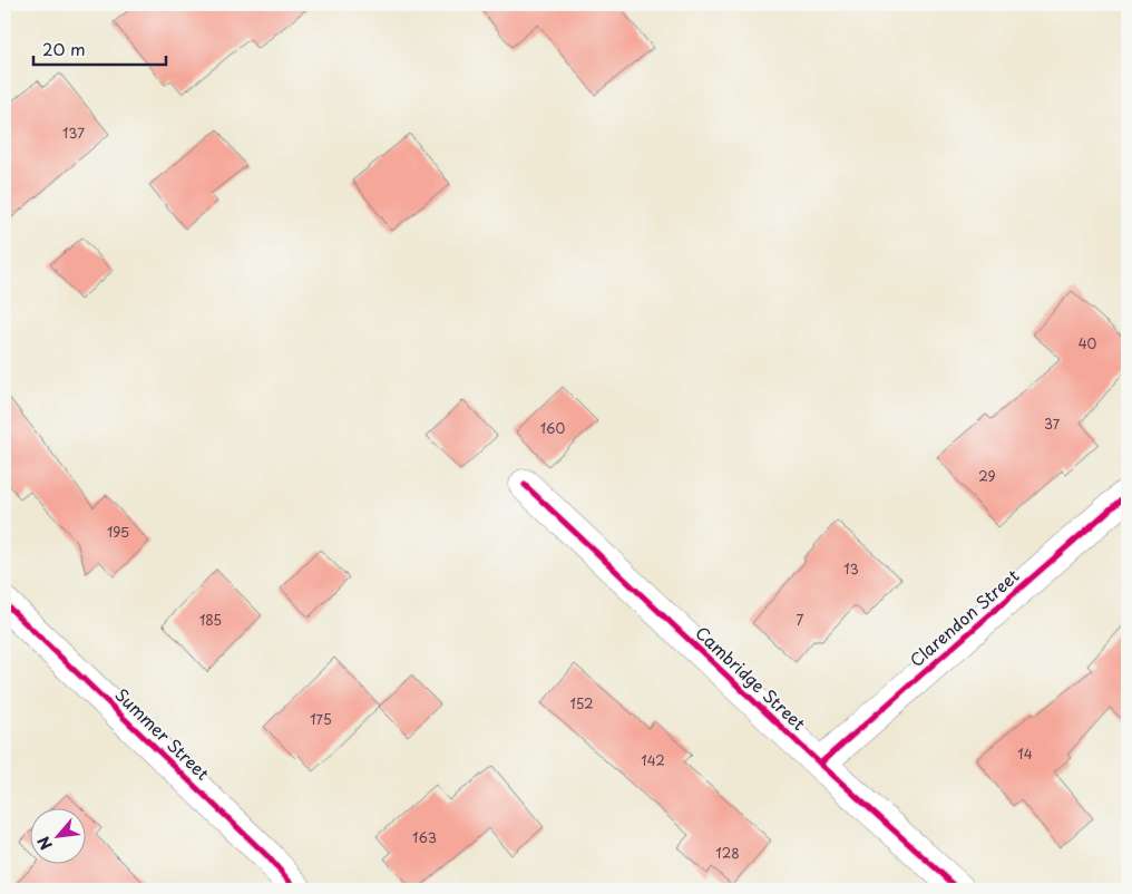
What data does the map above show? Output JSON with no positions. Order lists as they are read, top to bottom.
{
  "streets": {
    "street": ["Clarendon Street", "Cambridge Street", "Summer Street"]
  },
  "crossings": [
    ["Clarendon Street", "Cambridge Street"]
  ],
  "house_numbers": [
    "137",
    "40",
    "37",
    "160",
    "29",
    "195",
    "13",
    "185",
    "7",
    "152",
    "175",
    "14",
    "142",
    "163",
    "128"
  ],
  "scale_bar": "20 m",
  "north": "bottom left"
}
